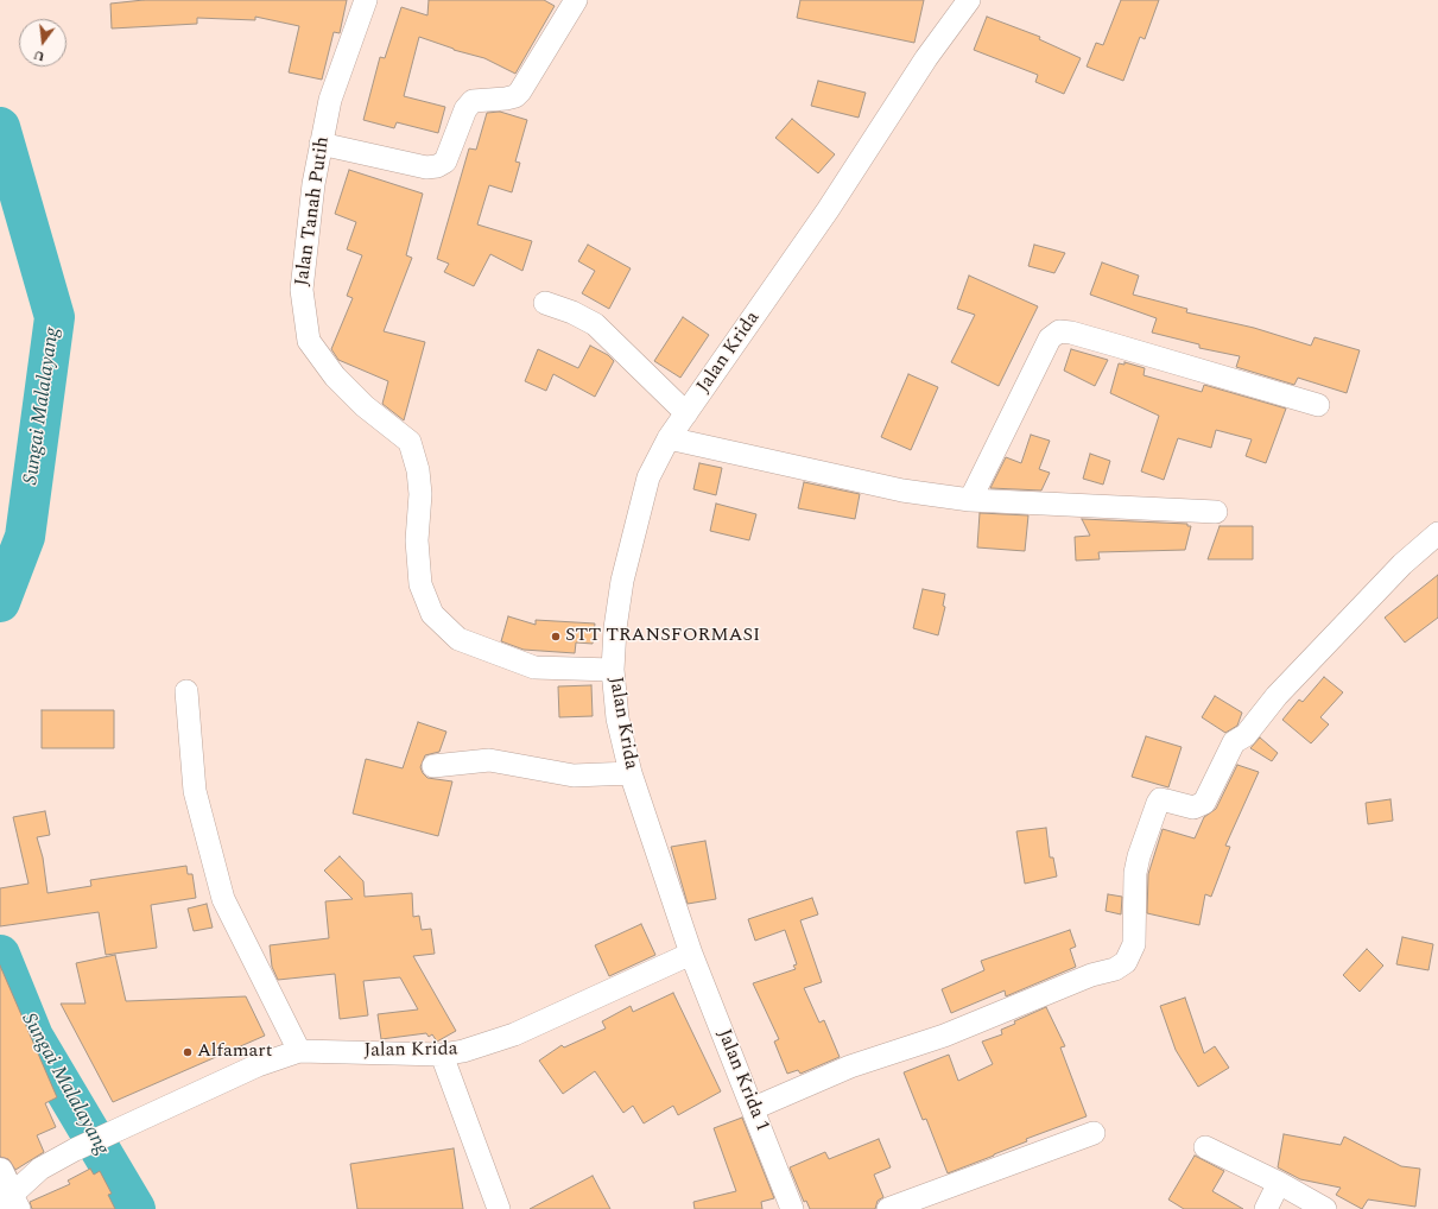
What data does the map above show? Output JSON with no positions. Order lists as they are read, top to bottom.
{
  "streets": {
    "street": ["Jalan Tanah Putih", "Jalan Krida", "Jalan Krida 1"]
  },
  "crossings": [
    ["Jalan Tanah Putih", "Jalan Krida"],
    ["Jalan Krida", "Jalan Krida 1"]
  ],
  "water": ["Sungai Malalayang"],
  "places": ["STT TRANSFORMASI", "Alfamart"],
  "north": "bottom"
}
